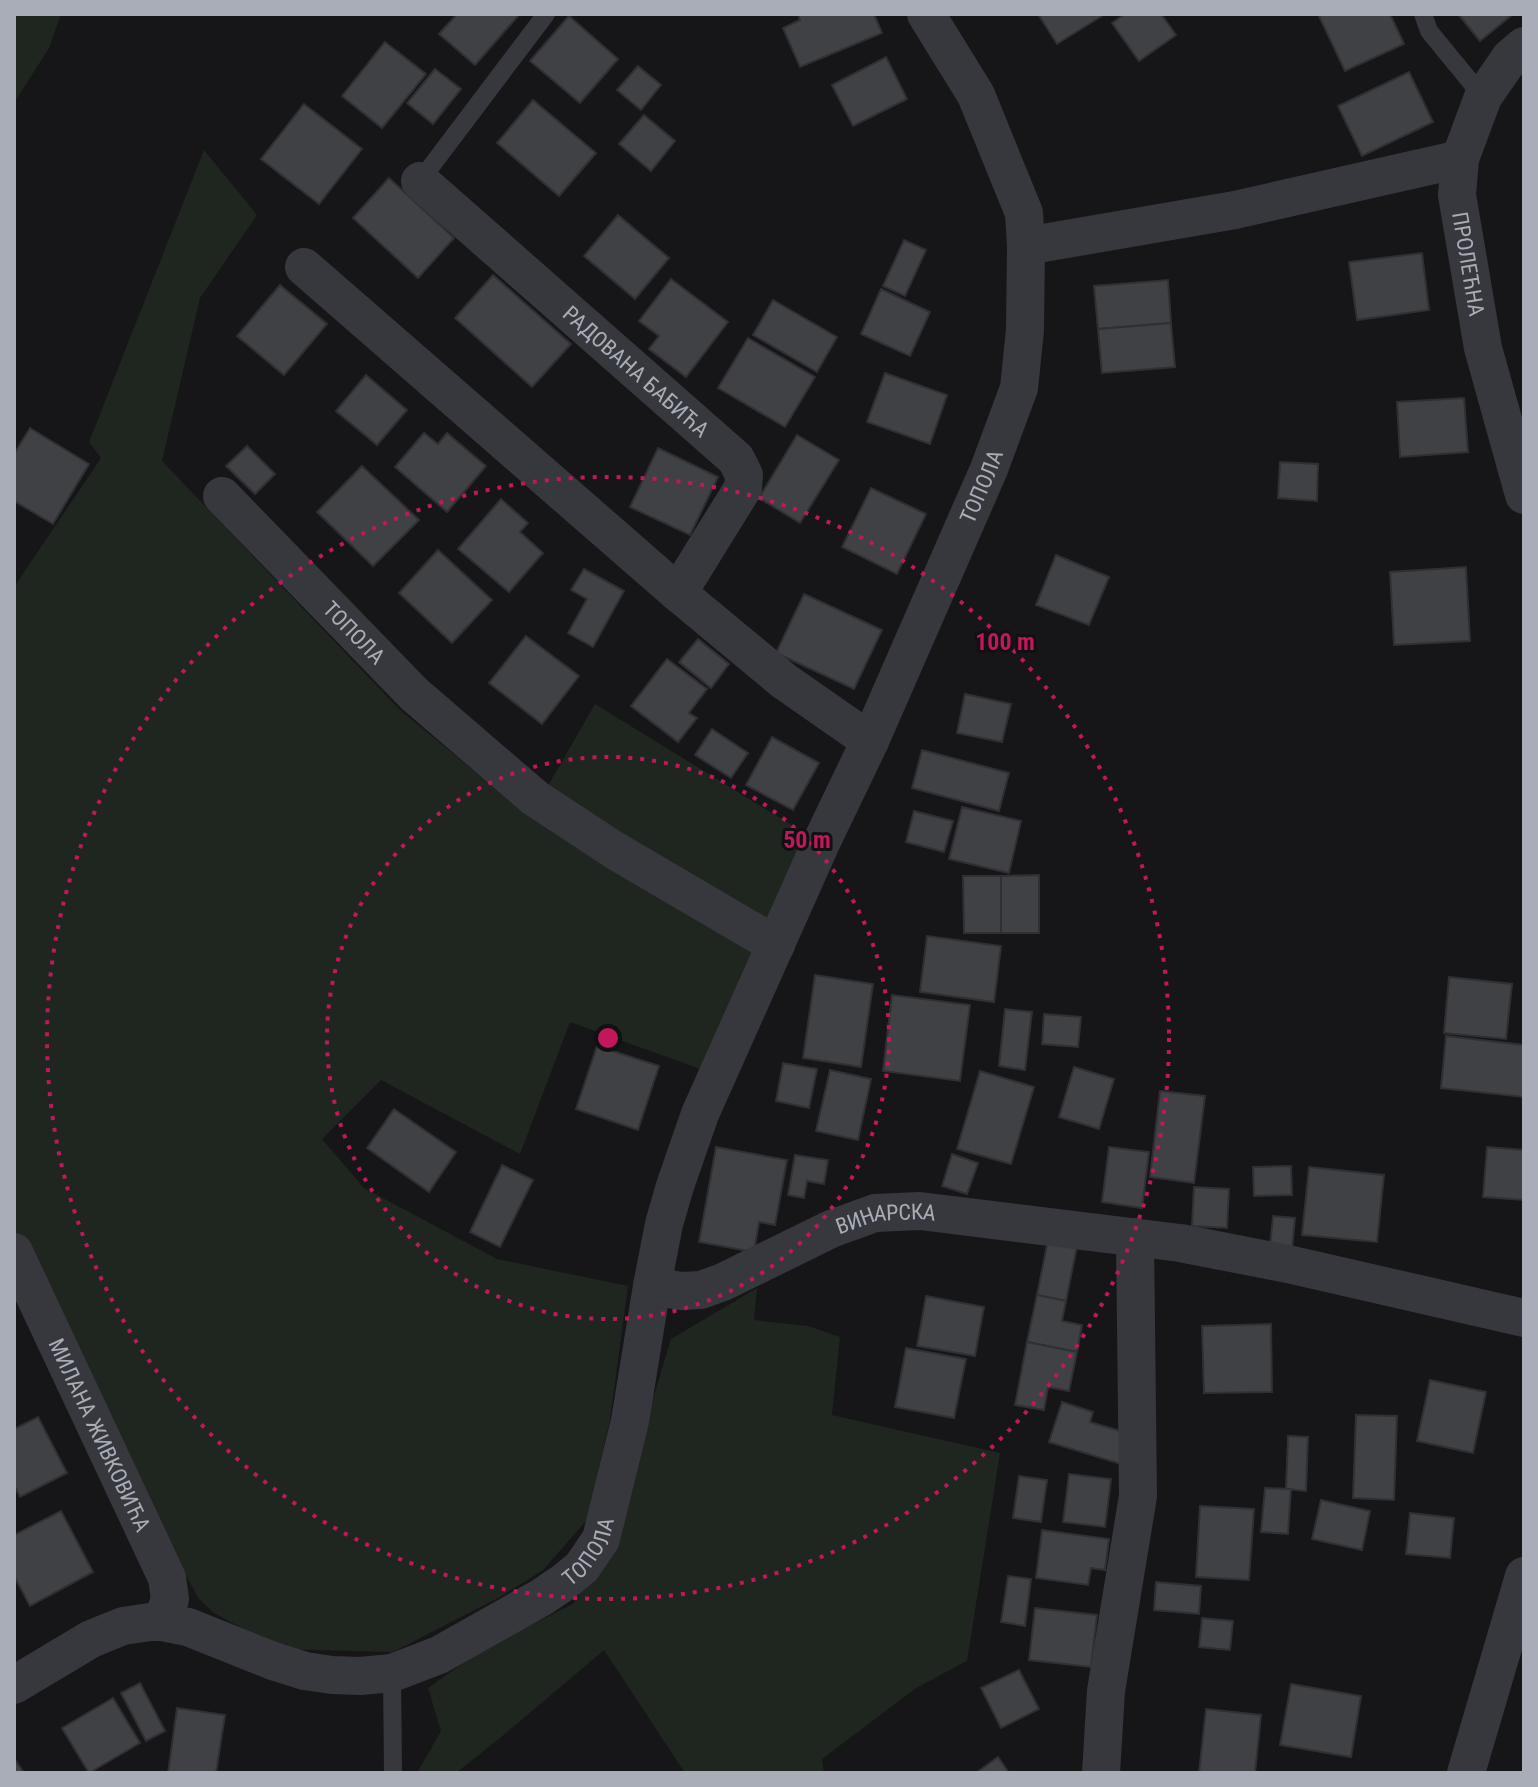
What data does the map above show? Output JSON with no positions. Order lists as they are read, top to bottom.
{
  "streets": {
    "street": [
      "ПРОЛЕЋНА",
      "РАДОВАНА БАБИЋА",
      "ТОПОЛА",
      "ВИНАРСКА",
      "МИЛАНА ЖИВКОВИЋА"
    ]
  },
  "crossings": [
    ["ТОПОЛА", "ВИНАРСКА"],
    ["ТОПОЛА", "МИЛАНА ЖИВКОВИЋА"]
  ],
  "rings": ["100 m", "50 m"]
}
